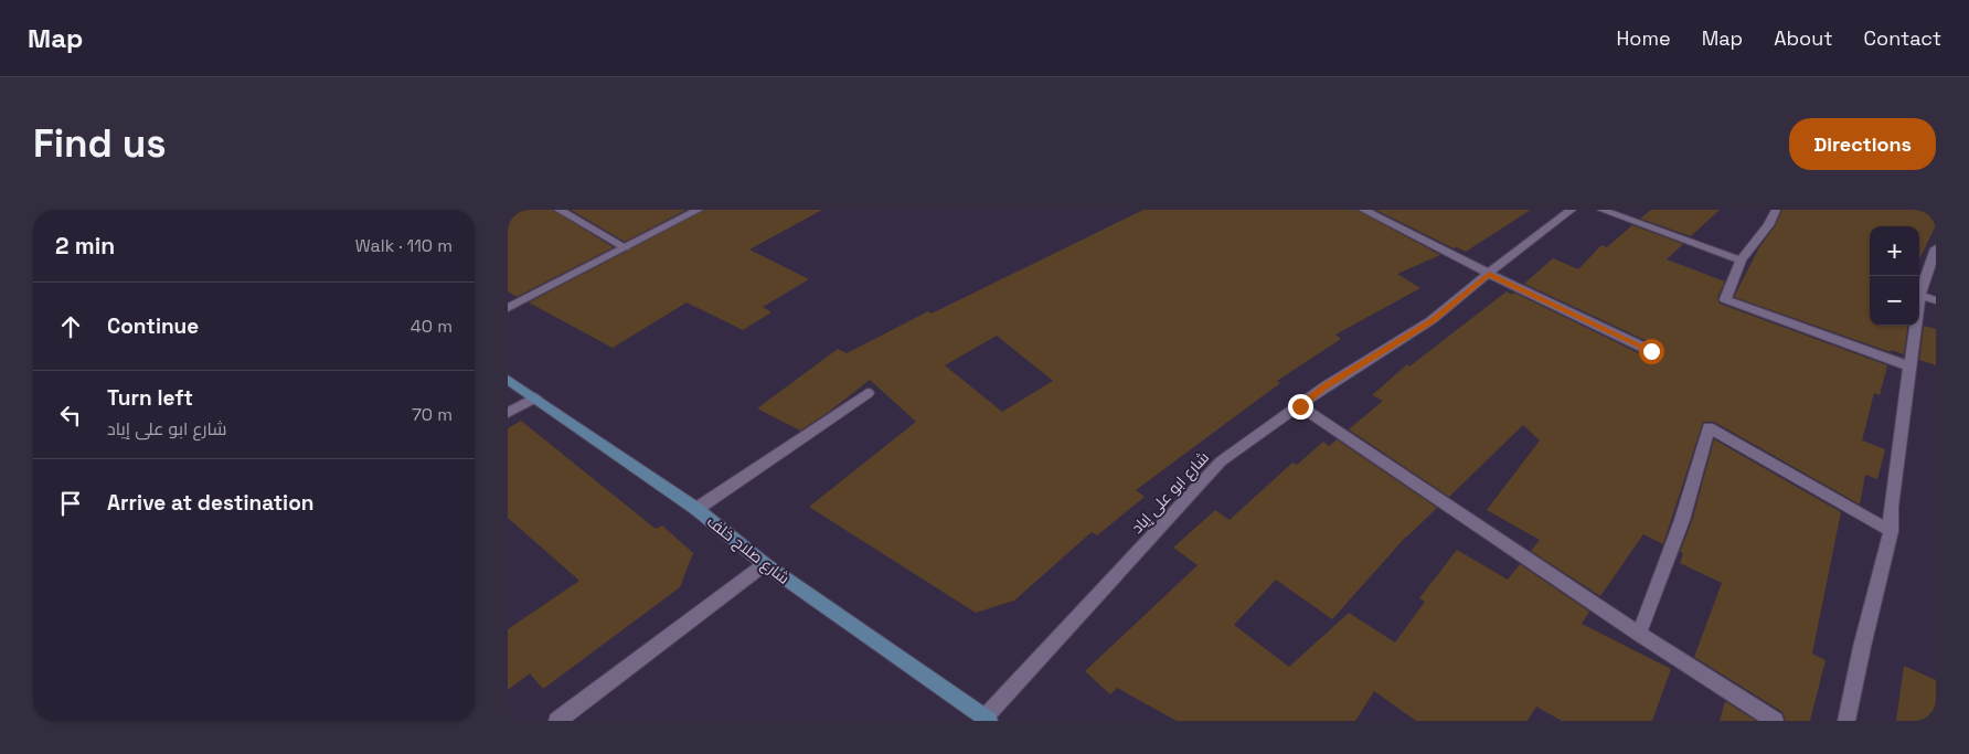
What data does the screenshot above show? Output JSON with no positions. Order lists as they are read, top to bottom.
{
  "streets": {
    "main road": ["شارع صلاح خلف"],
    "street": ["شارع ابو على إياد"]
  },
  "crossings": [
    ["شارع ابو على إياد", "شارع صلاح خلف"]
  ],
  "page": {
    "header": "Map",
    "nav": [
      "Home",
      "Map",
      "About",
      "Contact"
    ],
    "buttons": "Directions",
    "title": "Find us",
    "heading": ["2 min", "Walk · 110 m"],
    "map_buttons": ["+", "−"],
    "list": [
      ["Continue", "40 m"],
      ["Turn left", "شارع ابو على إياد", "70 m"],
      "Arrive at destination"
    ]
  }
}
